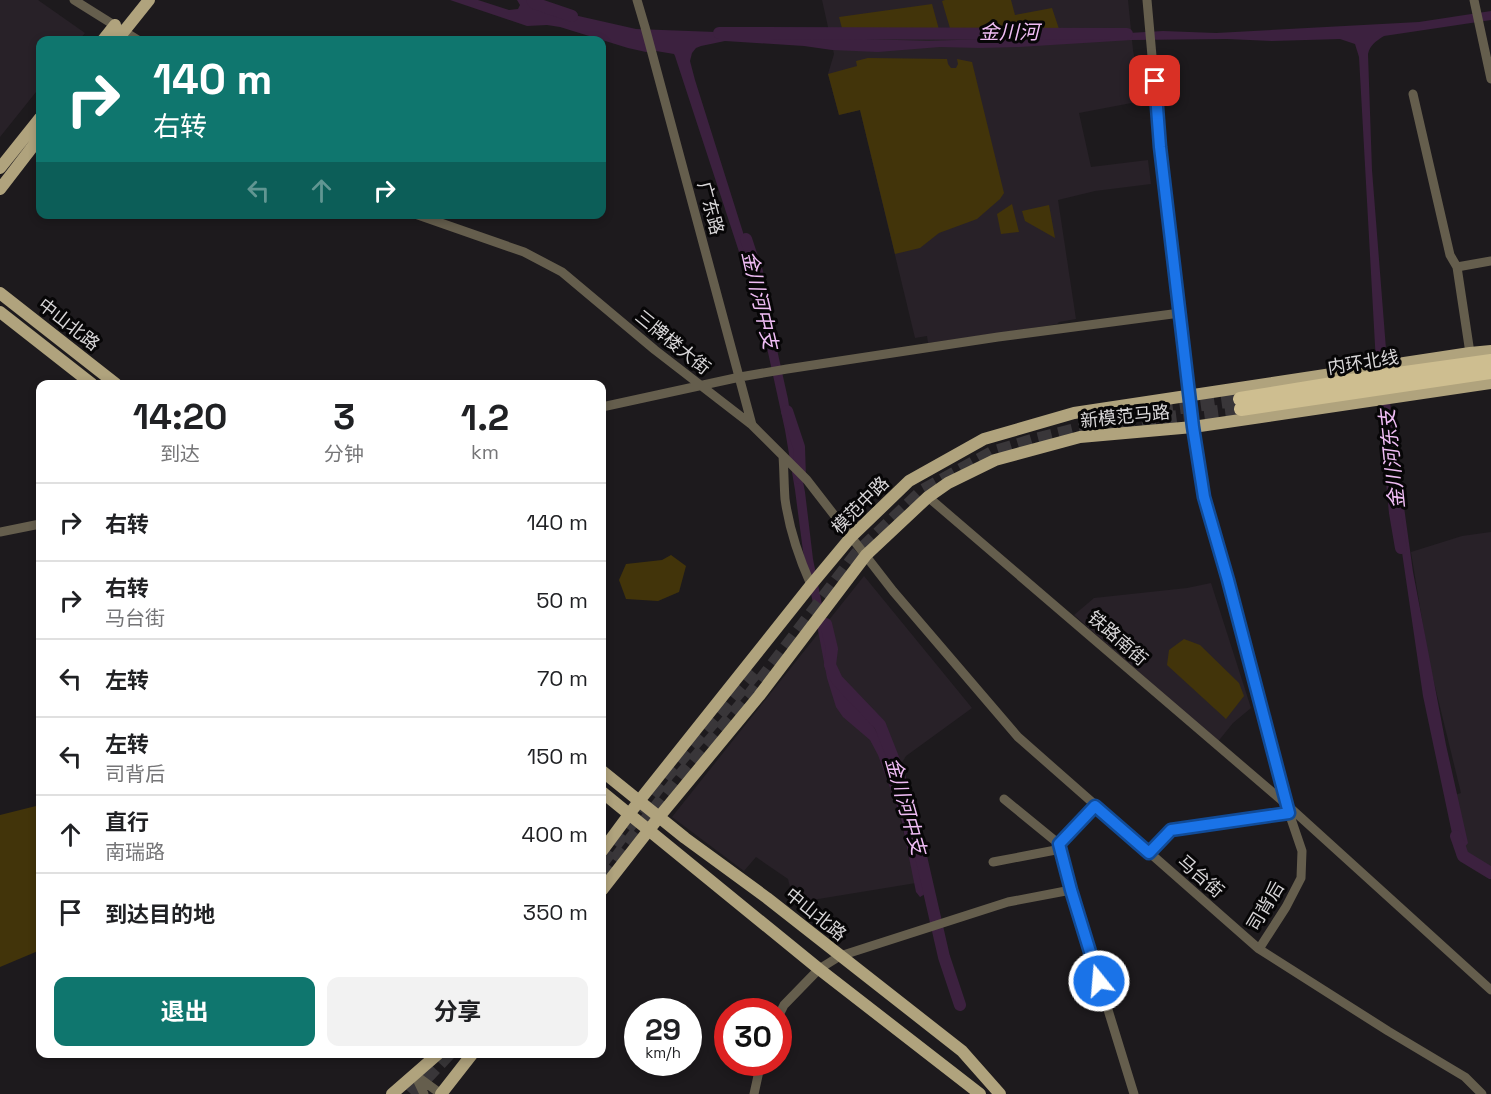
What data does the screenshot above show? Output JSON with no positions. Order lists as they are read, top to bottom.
{
  "streets": {
    "highway": ["内环北线"],
    "main road": ["中山北路", "新模范马路", "模范中路"],
    "street": [
      "广东路",
      "三牌楼大街",
      "铁路南街",
      "马台街",
      "司背后"
    ]
  },
  "crossings": [
    ["广东路", "三牌楼大街"],
    ["中山北路", "模范中路"],
    ["三牌楼大街", "新模范马路"],
    ["三牌楼大街", "模范中路"],
    ["三牌楼大街", "马台街"],
    ["内环北线", "新模范马路"],
    ["内环北线", "模范中路"],
    ["新模范马路", "铁路南街"],
    ["新模范马路", "马台街"],
    ["新模范马路", "司背后"],
    ["模范中路", "司背后"],
    ["铁路南街", "司背后"],
    ["马台街", "司背后"]
  ],
  "water": ["金川河", "金川河中支", "金川河东支"],
  "page": {
    "turn": ["140 m", "右转"],
    "eta": [
      "14:20",
      "到达",
      "3",
      "分钟",
      "1.2",
      "km"
    ],
    "list": [
      {
        "name": "右转",
        "value": "140 m"
      },
      {
        "name": "右转",
        "note": "马台街",
        "value": "50 m"
      },
      {
        "name": "左转",
        "value": "70 m"
      },
      {
        "name": "左转",
        "note": "司背后",
        "value": "150 m"
      },
      {
        "name": "直行",
        "note": "南瑞路",
        "value": "400 m"
      },
      {
        "name": "到达目的地",
        "value": "350 m"
      }
    ],
    "buttons": ["退出", "分享"],
    "speed": "29 km/h",
    "limit": "30"
  }
}
